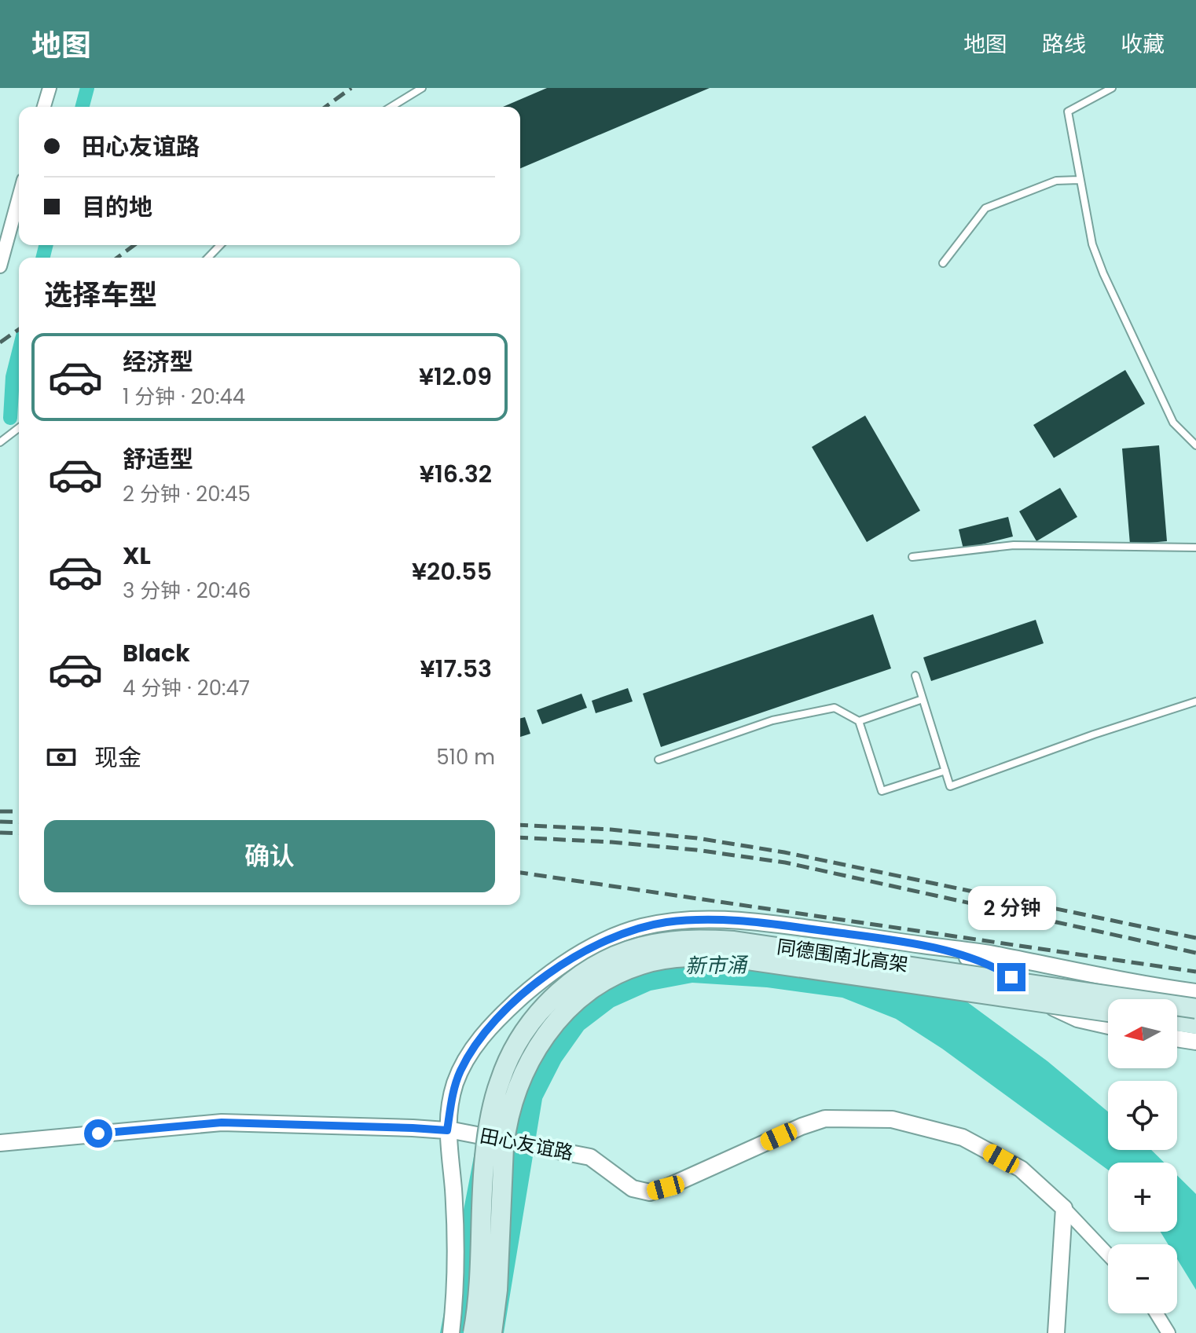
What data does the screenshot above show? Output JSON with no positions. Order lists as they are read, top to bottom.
{
  "streets": {
    "main road": ["同德围南北高架"],
    "street": ["田心友谊路"]
  },
  "water": ["新市涌"],
  "north": "left",
  "page": {
    "header": "地图",
    "nav": ["地图", "路线", "收藏"],
    "banner": ["田心友谊路", "目的地"],
    "heading": "选择车型",
    "list": [
      {
        "name": "经济型",
        "note": "1 分钟 · 20:44",
        "value": "¥12.09"
      },
      {
        "name": "舒适型",
        "note": "2 分钟 · 20:45",
        "value": "¥16.32"
      },
      {
        "name": "XL",
        "note": "3 分钟 · 20:46",
        "value": "¥20.55"
      },
      {
        "name": "Black",
        "note": "4 分钟 · 20:47",
        "value": "¥17.53"
      }
    ],
    "pay": ["现金", "510 m"],
    "buttons": "确认",
    "bubble": "2 分钟",
    "map_buttons": ["+", "−"]
  }
}
